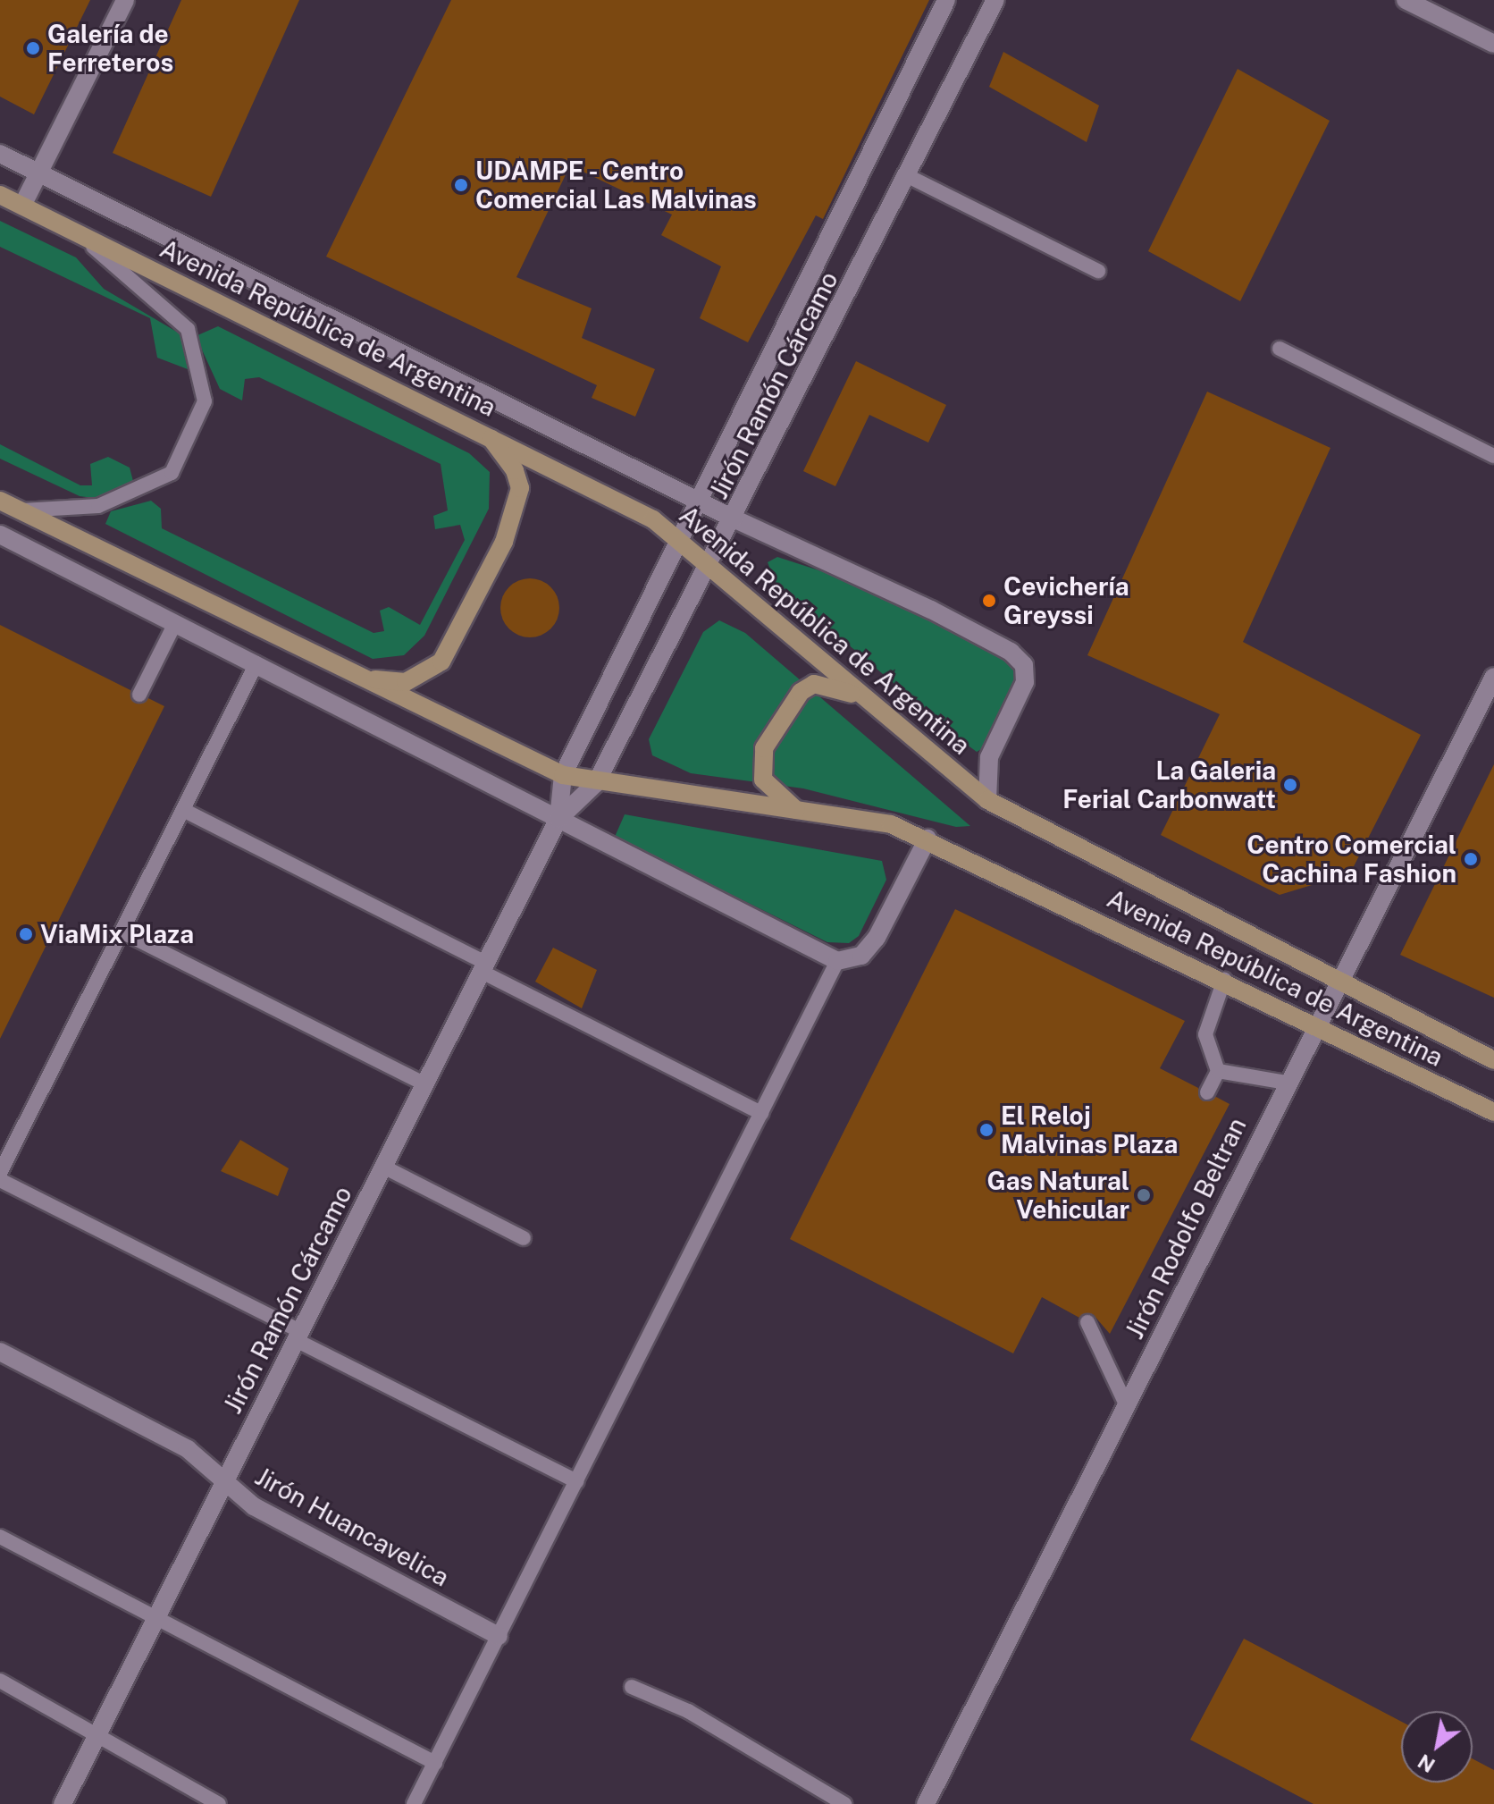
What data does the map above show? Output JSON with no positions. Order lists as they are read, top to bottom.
{
  "streets": {
    "main road": ["Avenida República de Argentina"],
    "street": ["Jirón Ramón Cárcamo", "Jirón Rodolfo Beltran", "Jirón Huancavelica"]
  },
  "crossings": [
    ["Avenida República de Argentina", "Jirón Ramón Cárcamo"],
    ["Avenida República de Argentina", "Jirón Rodolfo Beltran"],
    ["Jirón Ramón Cárcamo", "Jirón Huancavelica"]
  ],
  "places": [
    "Galería de Ferreteros",
    "UDAMPE - Centro Comercial Las Malvinas",
    "Cevichería Greyssi",
    "La Galeria Ferial Carbonwatt",
    "Centro Comercial Cachina Fashion",
    "ViaMix Plaza",
    "El Reloj Malvinas Plaza",
    "Gas Natural Vehicular"
  ],
  "north": "bottom left"
}
